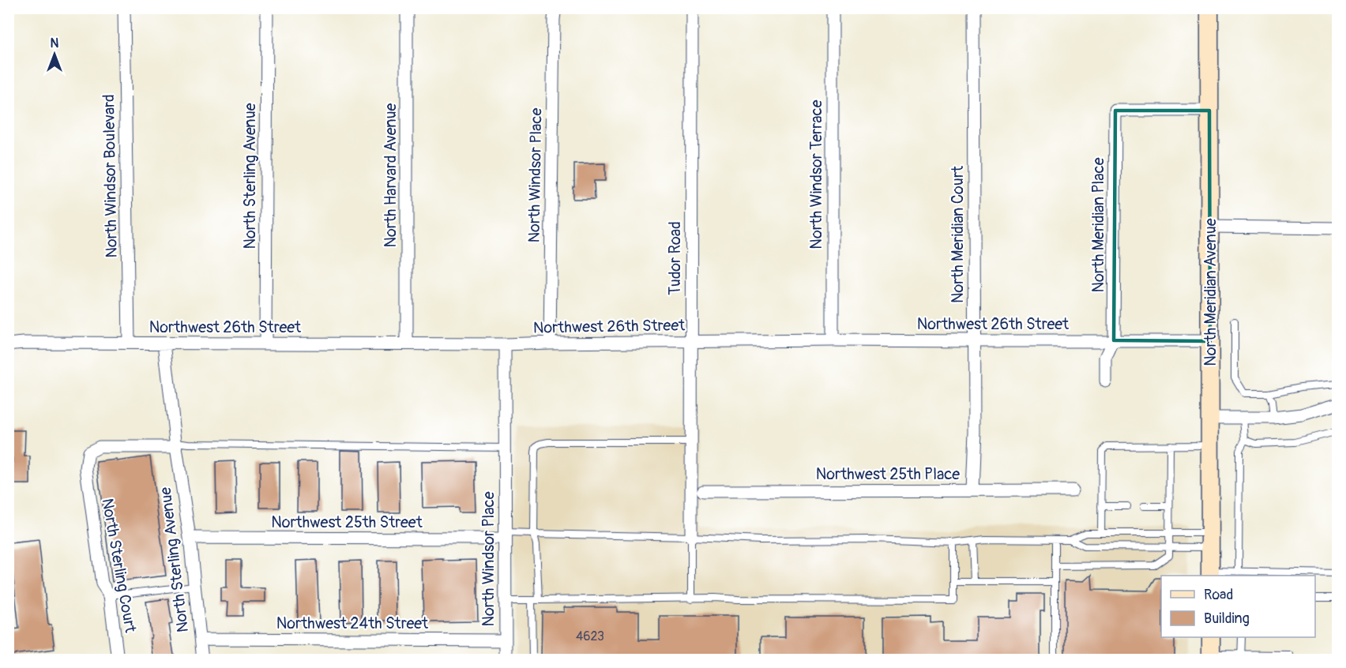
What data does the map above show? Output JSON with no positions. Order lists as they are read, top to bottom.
{
  "streets": {
    "main road": ["North Meridian Avenue"],
    "street": [
      "North Windsor Terrace",
      "North Harvard Avenue",
      "North Windsor Place",
      "North Windsor Boulevard",
      "North Sterling Avenue",
      "North Meridian Place",
      "North Meridian Court",
      "Tudor Road",
      "Northwest 26th Street",
      "Northwest 25th Place",
      "Northwest 25th Street",
      "North Sterling Court",
      "Northwest 24th Street"
    ]
  },
  "crossings": [
    ["North Windsor Terrace", "Northwest 26th Street"],
    ["North Harvard Avenue", "Northwest 26th Street"],
    ["North Windsor Place", "Northwest 26th Street"],
    ["North Windsor Place", "Northwest 25th Street"],
    ["North Windsor Place", "Northwest 24th Street"],
    ["North Windsor Boulevard", "Northwest 26th Street"],
    ["North Sterling Avenue", "Northwest 26th Street"],
    ["North Sterling Avenue", "Northwest 25th Street"],
    ["North Sterling Avenue", "North Sterling Court"],
    ["North Sterling Avenue", "Northwest 24th Street"],
    ["North Meridian Place", "North Meridian Avenue"],
    ["North Meridian Place", "Northwest 26th Street"],
    ["North Meridian Court", "Northwest 26th Street"],
    ["North Meridian Court", "Northwest 25th Place"],
    ["Tudor Road", "Northwest 26th Street"],
    ["North Meridian Avenue", "Northwest 26th Street"]
  ],
  "house_numbers": ["4623"],
  "legend": ["Road", "Building"],
  "north": "top"
}
